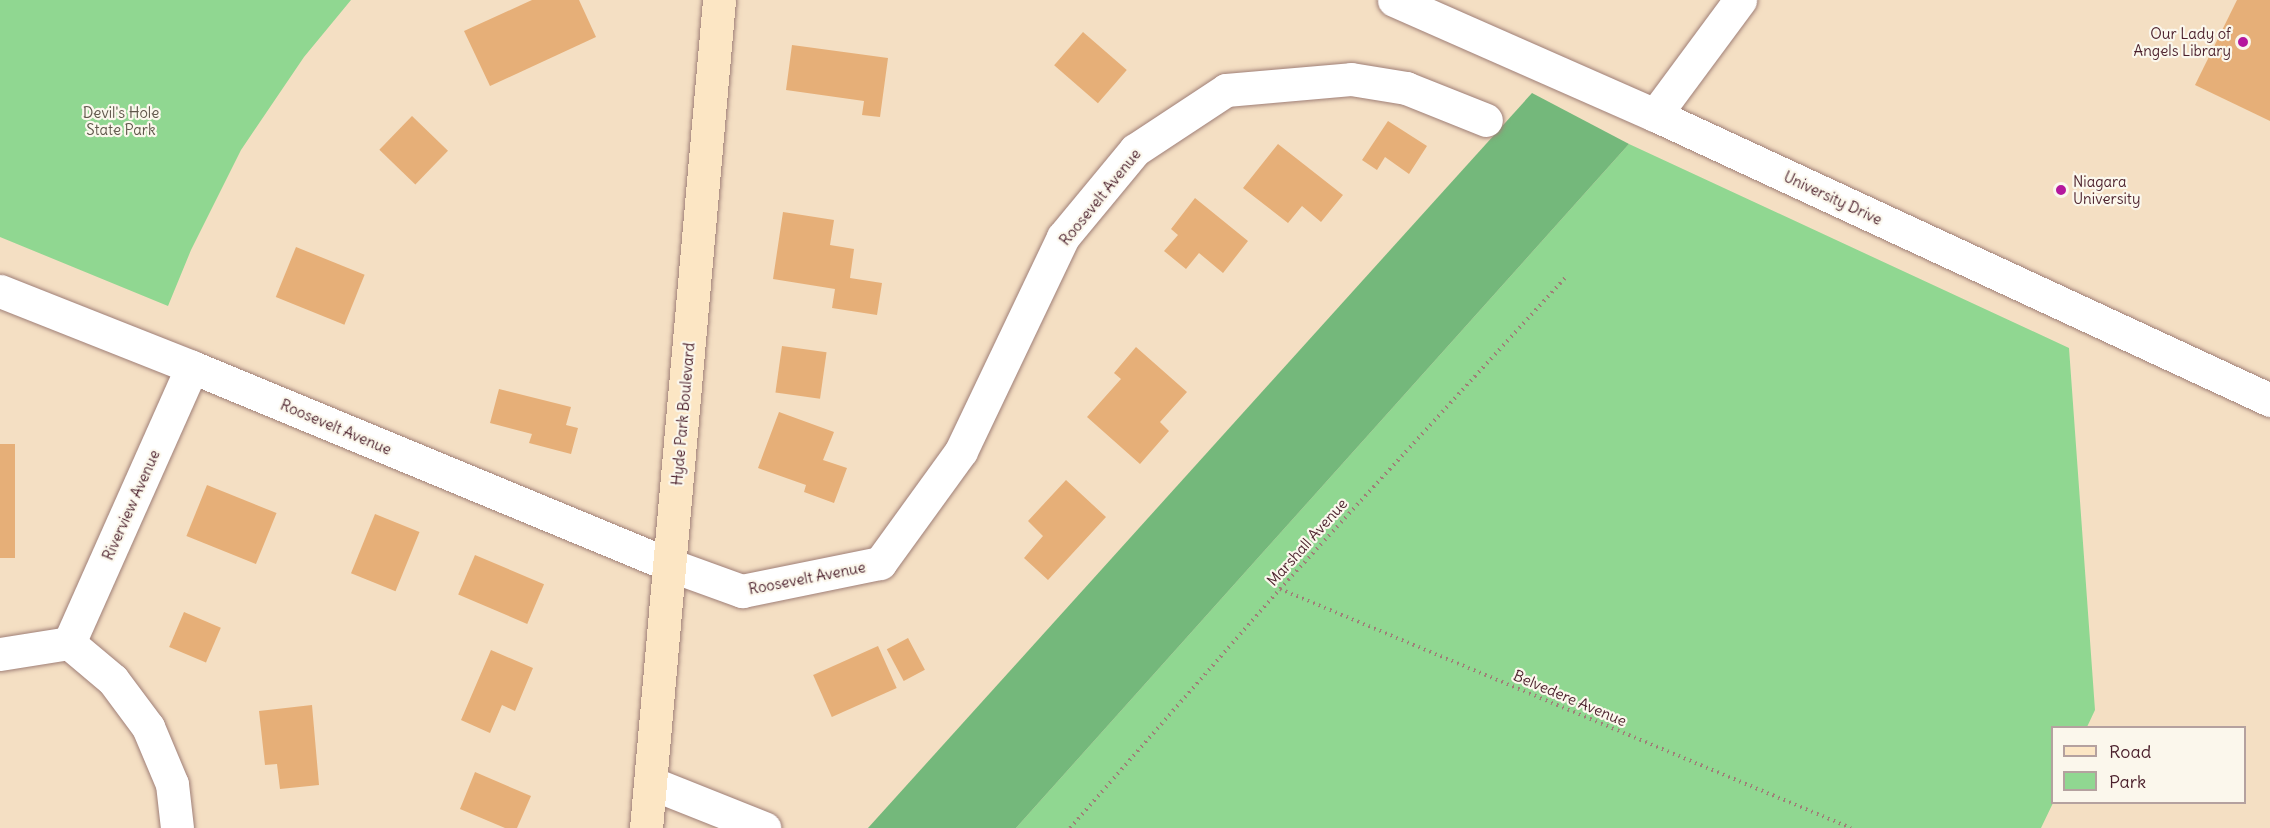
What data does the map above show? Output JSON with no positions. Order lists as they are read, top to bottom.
{
  "streets": {
    "main road": ["Hyde Park Boulevard"],
    "street": ["Roosevelt Avenue", "University Drive", "Riverview Avenue"],
    "path": ["Marshall Avenue", "Belvedere Avenue"]
  },
  "crossings": [
    ["Roosevelt Avenue", "Hyde Park Boulevard"],
    ["Roosevelt Avenue", "Riverview Avenue"],
    ["Marshall Avenue", "Belvedere Avenue"]
  ],
  "parks": ["Devil's Hole State Park"],
  "places": ["Our Lady of Angels Library", "Niagara University"],
  "legend": ["Road", "Park"]
}
